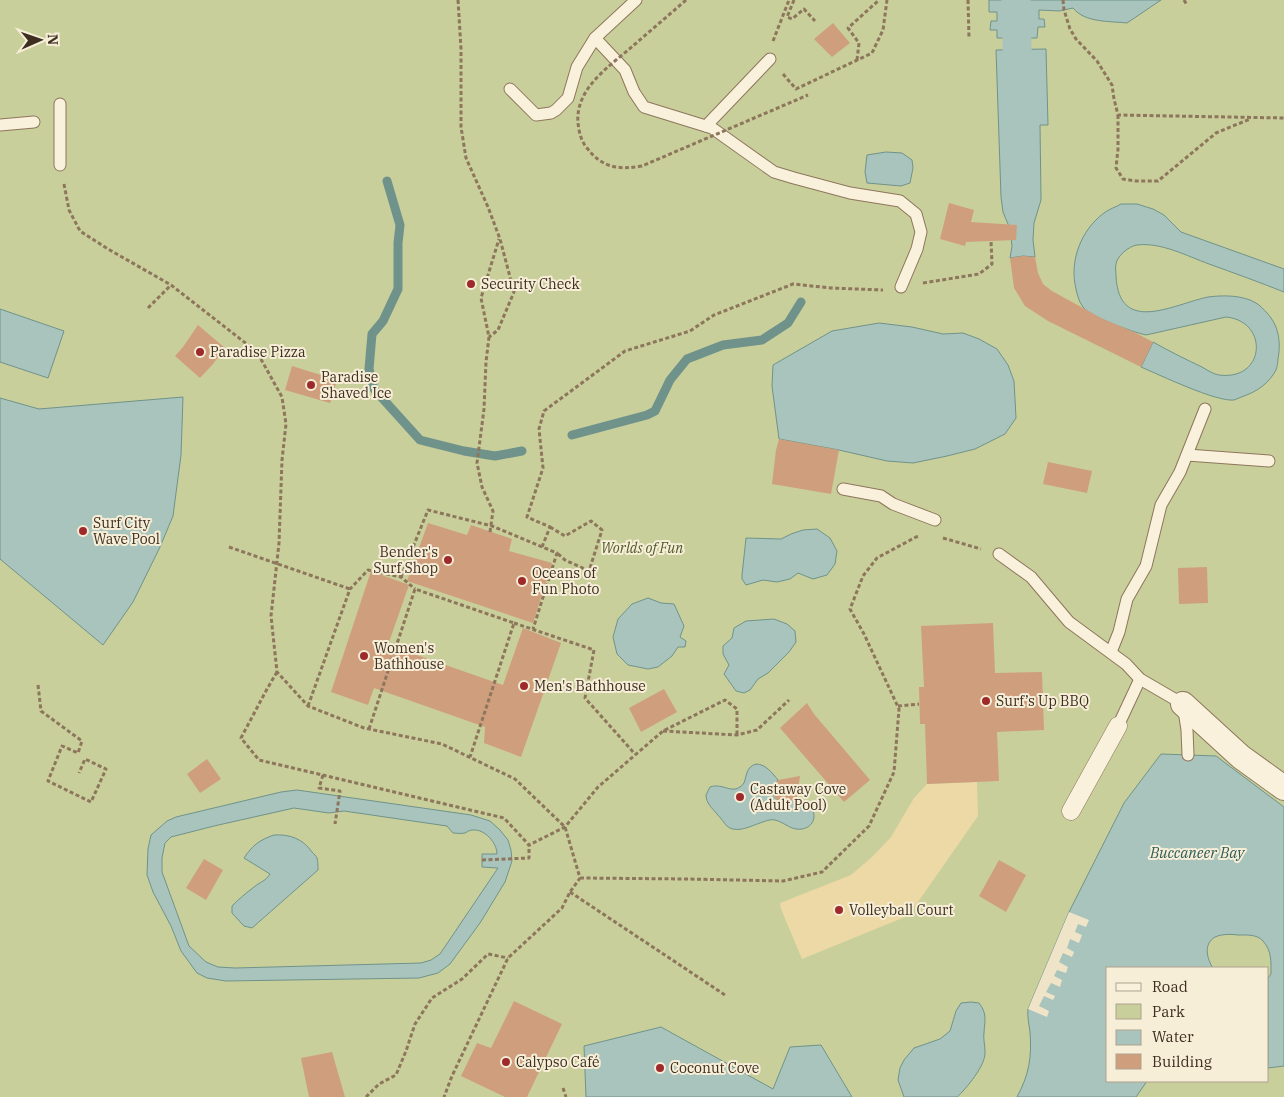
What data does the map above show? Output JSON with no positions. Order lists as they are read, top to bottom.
{
  "water": ["Buccaneer Bay"],
  "parks": ["Worlds of Fun"],
  "places": [
    "Security Check",
    "Paradise Pizza",
    "Paradise Shaved Ice",
    "Surf City Wave Pool",
    "Bender's Surf Shop",
    "Oceans of Fun Photo",
    "Women's Bathhouse",
    "Men's Bathhouse",
    "Surf’s Up BBQ",
    "Castaway Cove (Adult Pool)",
    "Volleyball Court",
    "Calypso Café",
    "Coconut Cove"
  ],
  "legend": [
    "Road",
    "Park",
    "Water",
    "Building"
  ],
  "north": "right"
}
